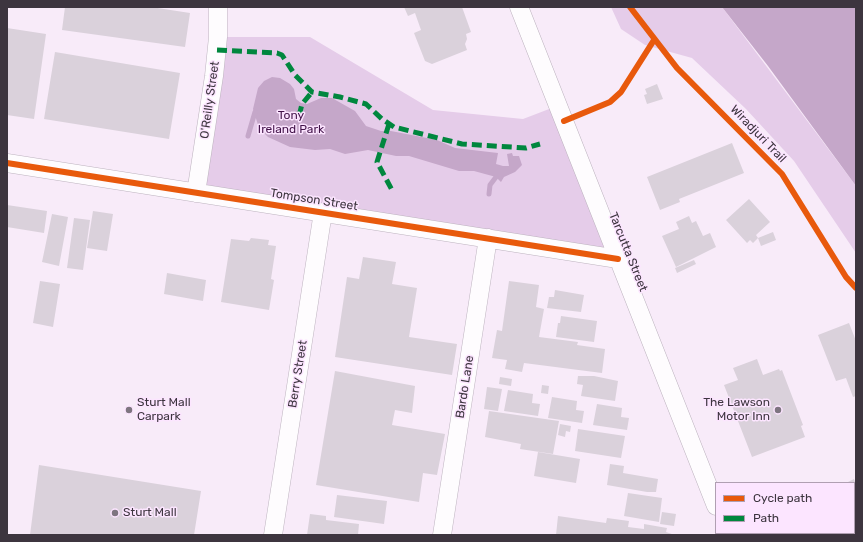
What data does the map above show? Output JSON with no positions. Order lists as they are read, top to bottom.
{
  "streets": {
    "street": [
      "O'Reilly Street",
      "Tompson Street",
      "Tarcutta Street",
      "Berry Street",
      "Bardo Lane"
    ],
    "cycle path": ["Wiradjuri Trail"]
  },
  "crossings": [
    ["O'Reilly Street", "Tompson Street"],
    ["Tompson Street", "Tarcutta Street"],
    ["Tompson Street", "Berry Street"],
    ["Tompson Street", "Bardo Lane"]
  ],
  "parks": ["Tony Ireland Park"],
  "places": ["Sturt Mall Carpark", "The Lawson Motor Inn", "Sturt Mall"],
  "legend": ["Cycle path", "Path"]
}
